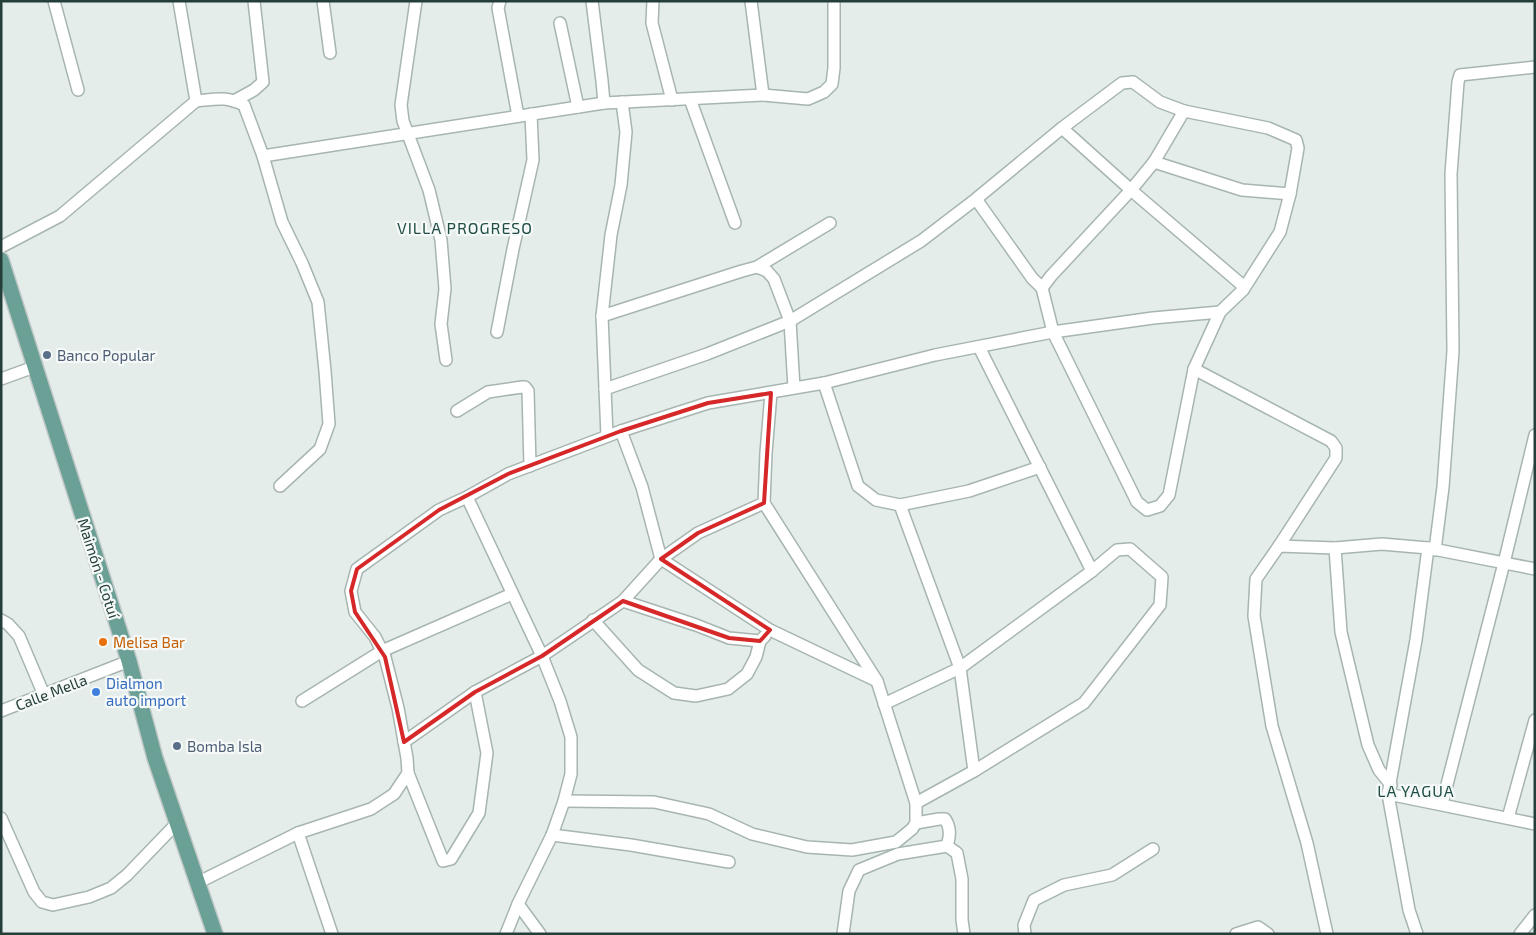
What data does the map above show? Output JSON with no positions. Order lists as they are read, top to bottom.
{
  "streets": {
    "main road": ["Maimón - Cotuí"],
    "street": ["Calle Mella"]
  },
  "crossings": [
    ["Maimón - Cotuí", "Calle Mella"]
  ],
  "districts": ["VILLA PROGRESO", "LA YAGUA"],
  "places": [
    "Banco Popular",
    "Melisa Bar",
    "Dialmon auto import",
    "Bomba Isla"
  ]
}
